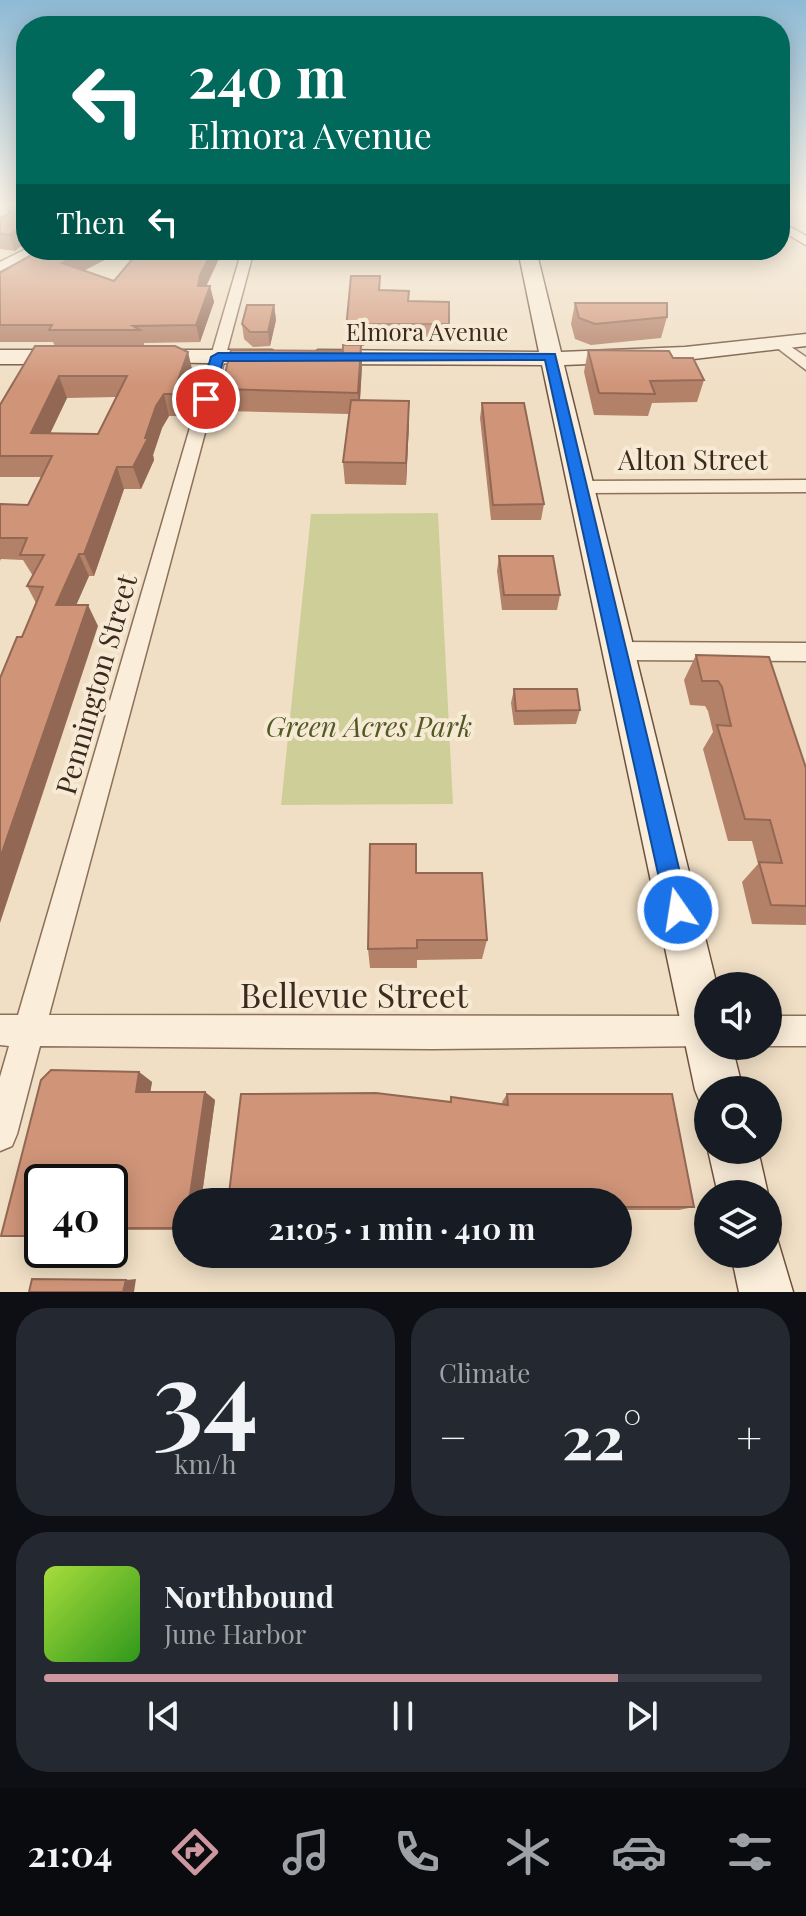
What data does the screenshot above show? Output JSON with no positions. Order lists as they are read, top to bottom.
{
  "streets": {
    "street": [
      "Elmora Avenue",
      "Alton Street",
      "Pennington Street",
      "Bellevue Street"
    ]
  },
  "crossings": [
    ["Elmora Avenue", "Pennington Street"],
    ["Pennington Street", "Bellevue Street"]
  ],
  "parks": ["Green Acres Park"],
  "page": {
    "turn": ["240 m", "Elmora Avenue"],
    "then": "Then",
    "limit": "40",
    "trip": "21:05 · 1 min · 410 m",
    "tile": [
      ["34", "km/h"],
      "Climate"
    ],
    "heat": ["−", "22°", "+"],
    "song": ["Northbound", "June Harbor"],
    "tabs": "21:04"
  }
}
